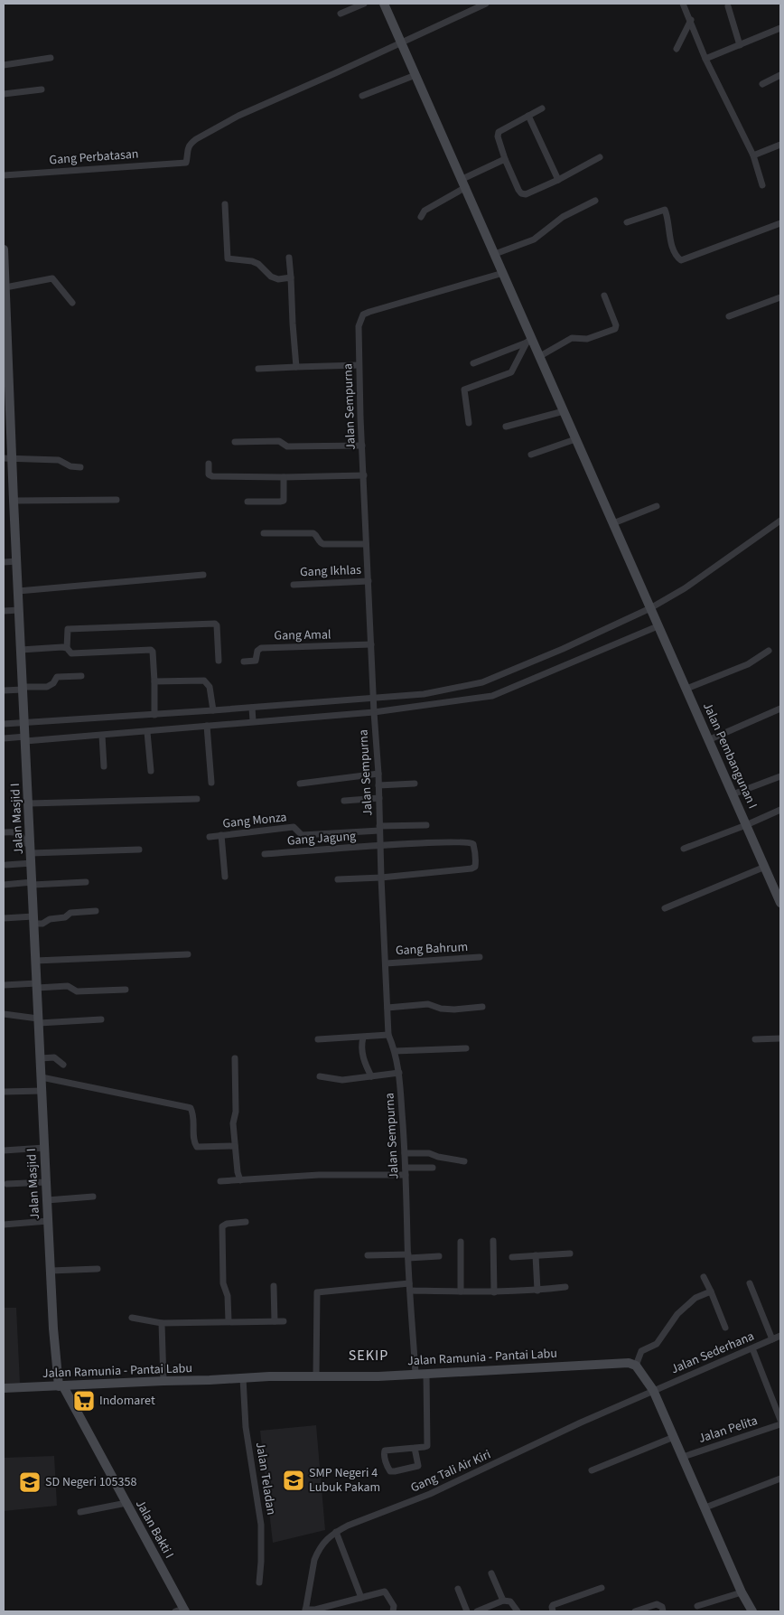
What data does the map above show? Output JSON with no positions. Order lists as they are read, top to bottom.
{
  "streets": {
    "main road": [
      "Jalan Pembangunan I",
      "Jalan Masjid I",
      "Jalan Ramunia - Pantai Labu",
      "Jalan Bakti I"
    ],
    "street": [
      "Gang Perbatasan",
      "Jalan Sempurna",
      "Gang Ikhlas",
      "Gang Amal",
      "Gang Monza",
      "Gang Jagung",
      "Gang Bahrum",
      "Jalan Sederhana",
      "Jalan Pelita",
      "Gang Tali Air Kiri",
      "Jalan Teladan"
    ]
  },
  "crossings": [
    ["Gang Perbatasan", "Jalan Pembangunan I"],
    ["Jalan Sempurna", "Gang Ikhlas"],
    ["Jalan Sempurna", "Gang Amal"],
    ["Jalan Sempurna", "Jalan Pembangunan I"],
    ["Jalan Sempurna", "Gang Monza"],
    ["Jalan Sempurna", "Gang Jagung"],
    ["Jalan Sempurna", "Gang Bahrum"],
    ["Jalan Sempurna", "Jalan Ramunia - Pantai Labu"],
    ["Jalan Masjid I", "Jalan Ramunia - Pantai Labu"],
    ["Jalan Masjid I", "Jalan Bakti I"],
    ["Jalan Sederhana", "Gang Tali Air Kiri"],
    ["Jalan Ramunia - Pantai Labu", "Jalan Teladan"],
    ["Jalan Ramunia - Pantai Labu", "Jalan Bakti I"]
  ],
  "districts": ["SEKIP"],
  "places": {
    "supermarket": ["Indomaret"],
    "school or university": ["SMP Negeri 4 Lubuk Pakam", "SD Negeri 105358"]
  }
}
